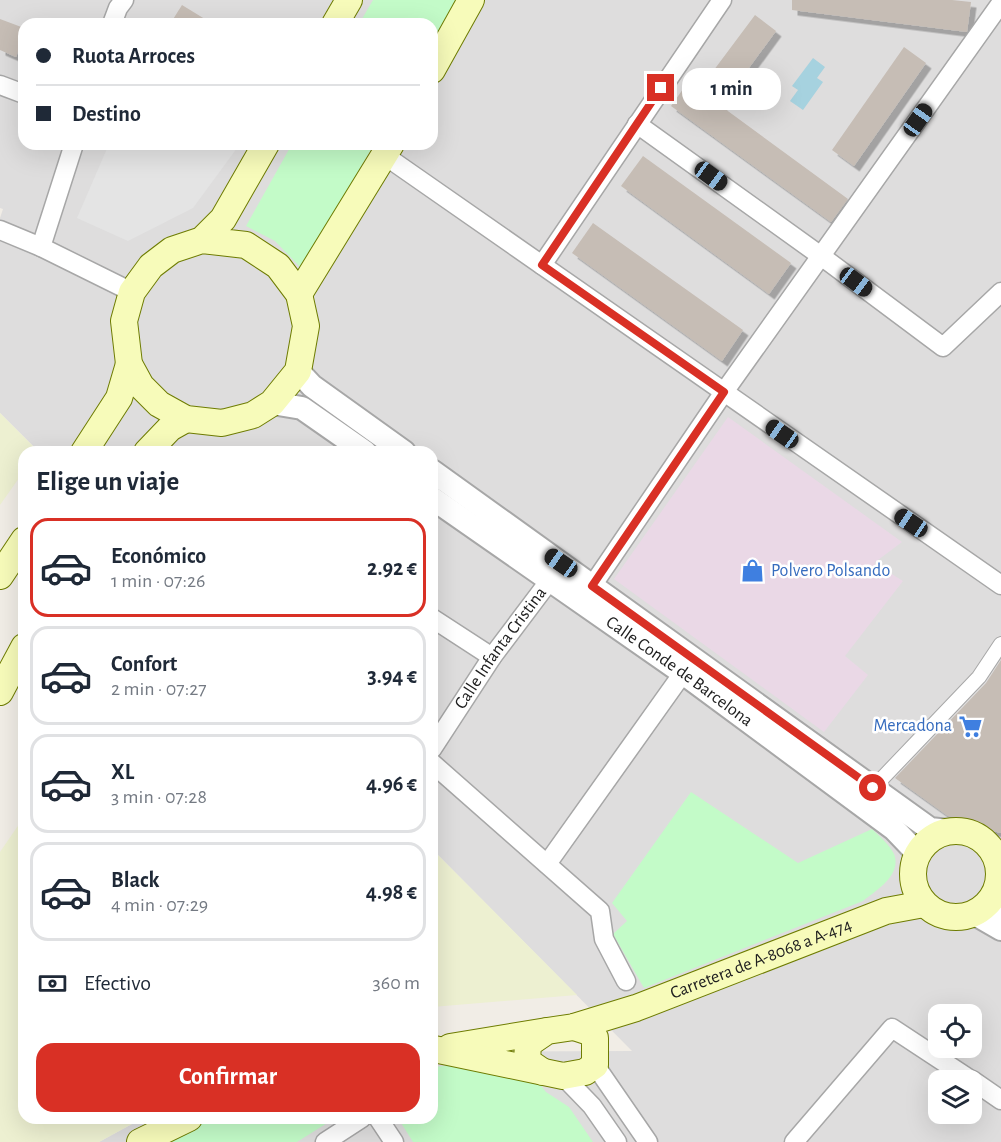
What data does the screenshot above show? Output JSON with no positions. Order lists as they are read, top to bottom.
{
  "streets": {
    "main road": ["Carretera de A-8068 a A-474"],
    "street": ["Calle Infanta Cristina", "Calle Conde de Barcelona"]
  },
  "crossings": [
    ["Calle Infanta Cristina", "Calle Conde de Barcelona"],
    ["Calle Conde de Barcelona", "Carretera de A-8068 a A-474"]
  ],
  "places": {
    "shop": ["Polvero Polsando"],
    "supermarket": ["Mercadona"]
  },
  "page": {
    "banner": ["Ruota Arroces", "Destino"],
    "bubble": "1 min",
    "heading": "Elige un viaje",
    "list": [
      {
        "name": "Económico",
        "note": "1 min · 07:26",
        "value": "2.92 €"
      },
      {
        "name": "Confort",
        "note": "2 min · 07:27",
        "value": "3.94 €"
      },
      {
        "name": "XL",
        "note": "3 min · 07:28",
        "value": "4.96 €"
      },
      {
        "name": "Black",
        "note": "4 min · 07:29",
        "value": "4.98 €"
      }
    ],
    "pay": ["Efectivo", "360 m"],
    "buttons": "Confirmar"
  }
}
